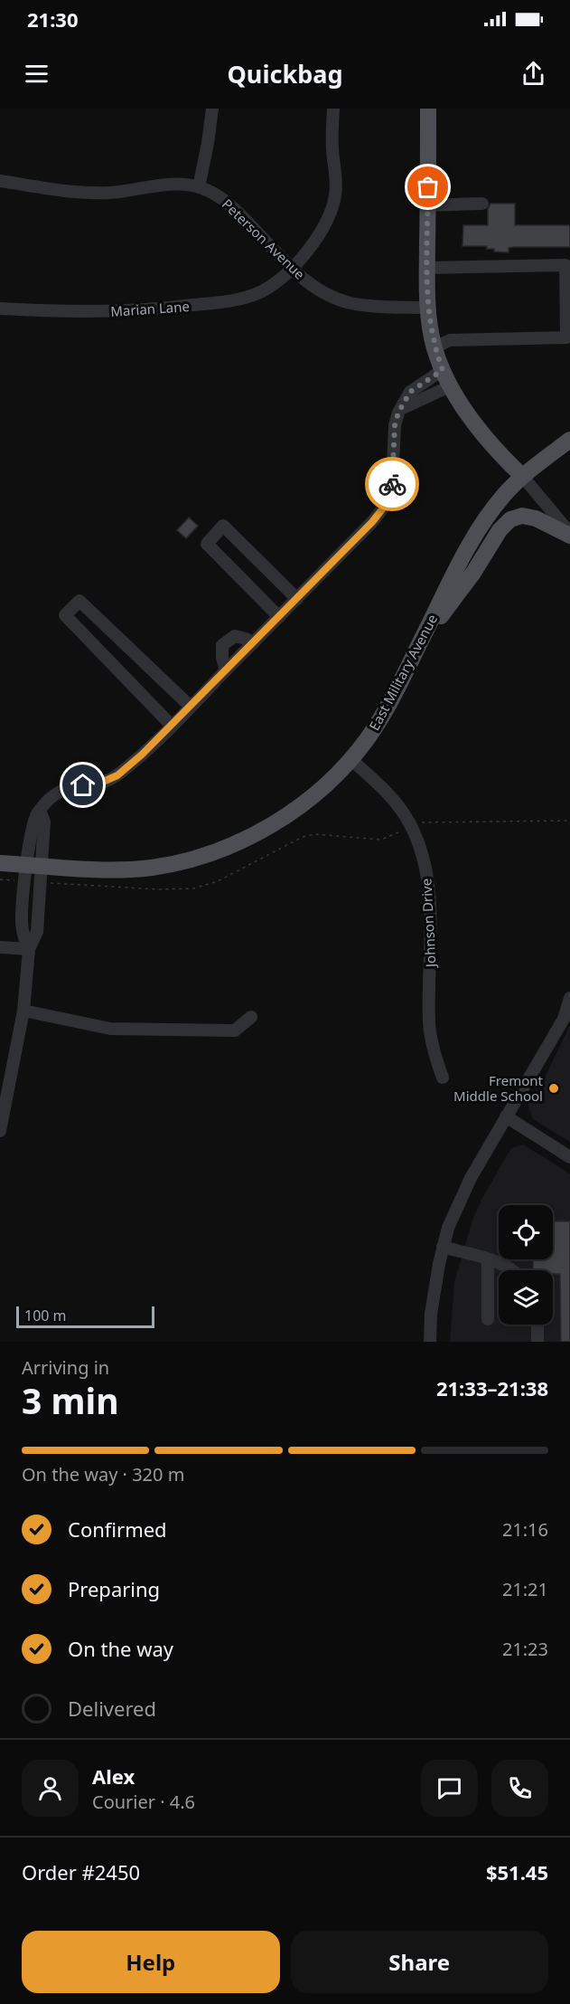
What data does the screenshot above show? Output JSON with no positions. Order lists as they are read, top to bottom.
{
  "streets": {
    "main road": ["East Military Avenue"],
    "street": ["Peterson Avenue", "Marian Lane", "Johnson Drive"]
  },
  "crossings": [
    ["Peterson Avenue", "Marian Lane"],
    ["East Military Avenue", "Johnson Drive"]
  ],
  "places": ["Fremont Middle School"],
  "scale_bar": "100 m",
  "page": {
    "status": "21:30",
    "header": "Quickbag",
    "scale": "100 m",
    "heading": ["3 min", "Arriving in", "21:33–21:38"],
    "panel": [
      "Alex",
      "Courier · 4.6",
      "Order #2450",
      "$51.45"
    ],
    "bar": "On the way · 320 m",
    "list": [
      ["Confirmed", "21:16"],
      ["Preparing", "21:21"],
      ["On the way", "21:23"],
      "Delivered"
    ],
    "buttons": ["Help", "Share"]
  }
}
